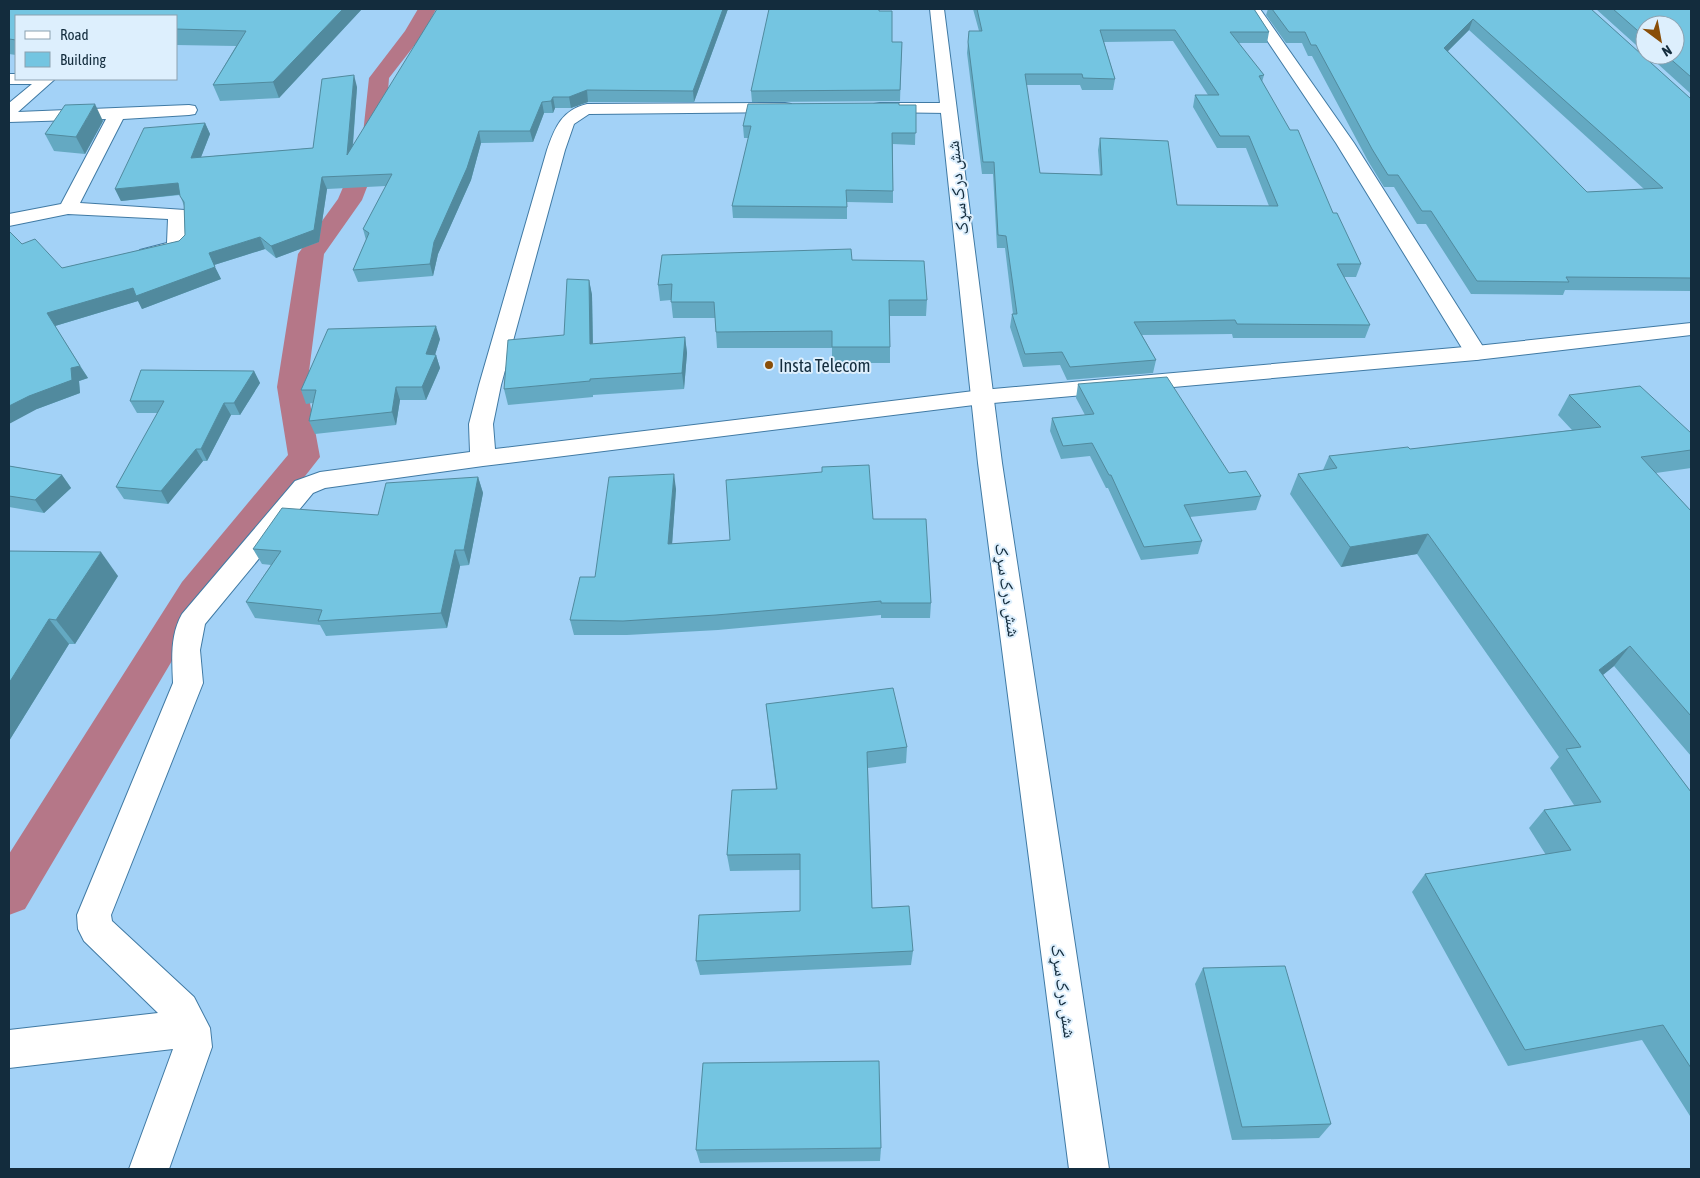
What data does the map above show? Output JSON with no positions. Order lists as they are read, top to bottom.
{
  "streets": {
    "street": ["شش درک سړک"]
  },
  "places": ["Insta Telecom"],
  "legend": ["Road", "Building"],
  "north": "bottom right"
}
